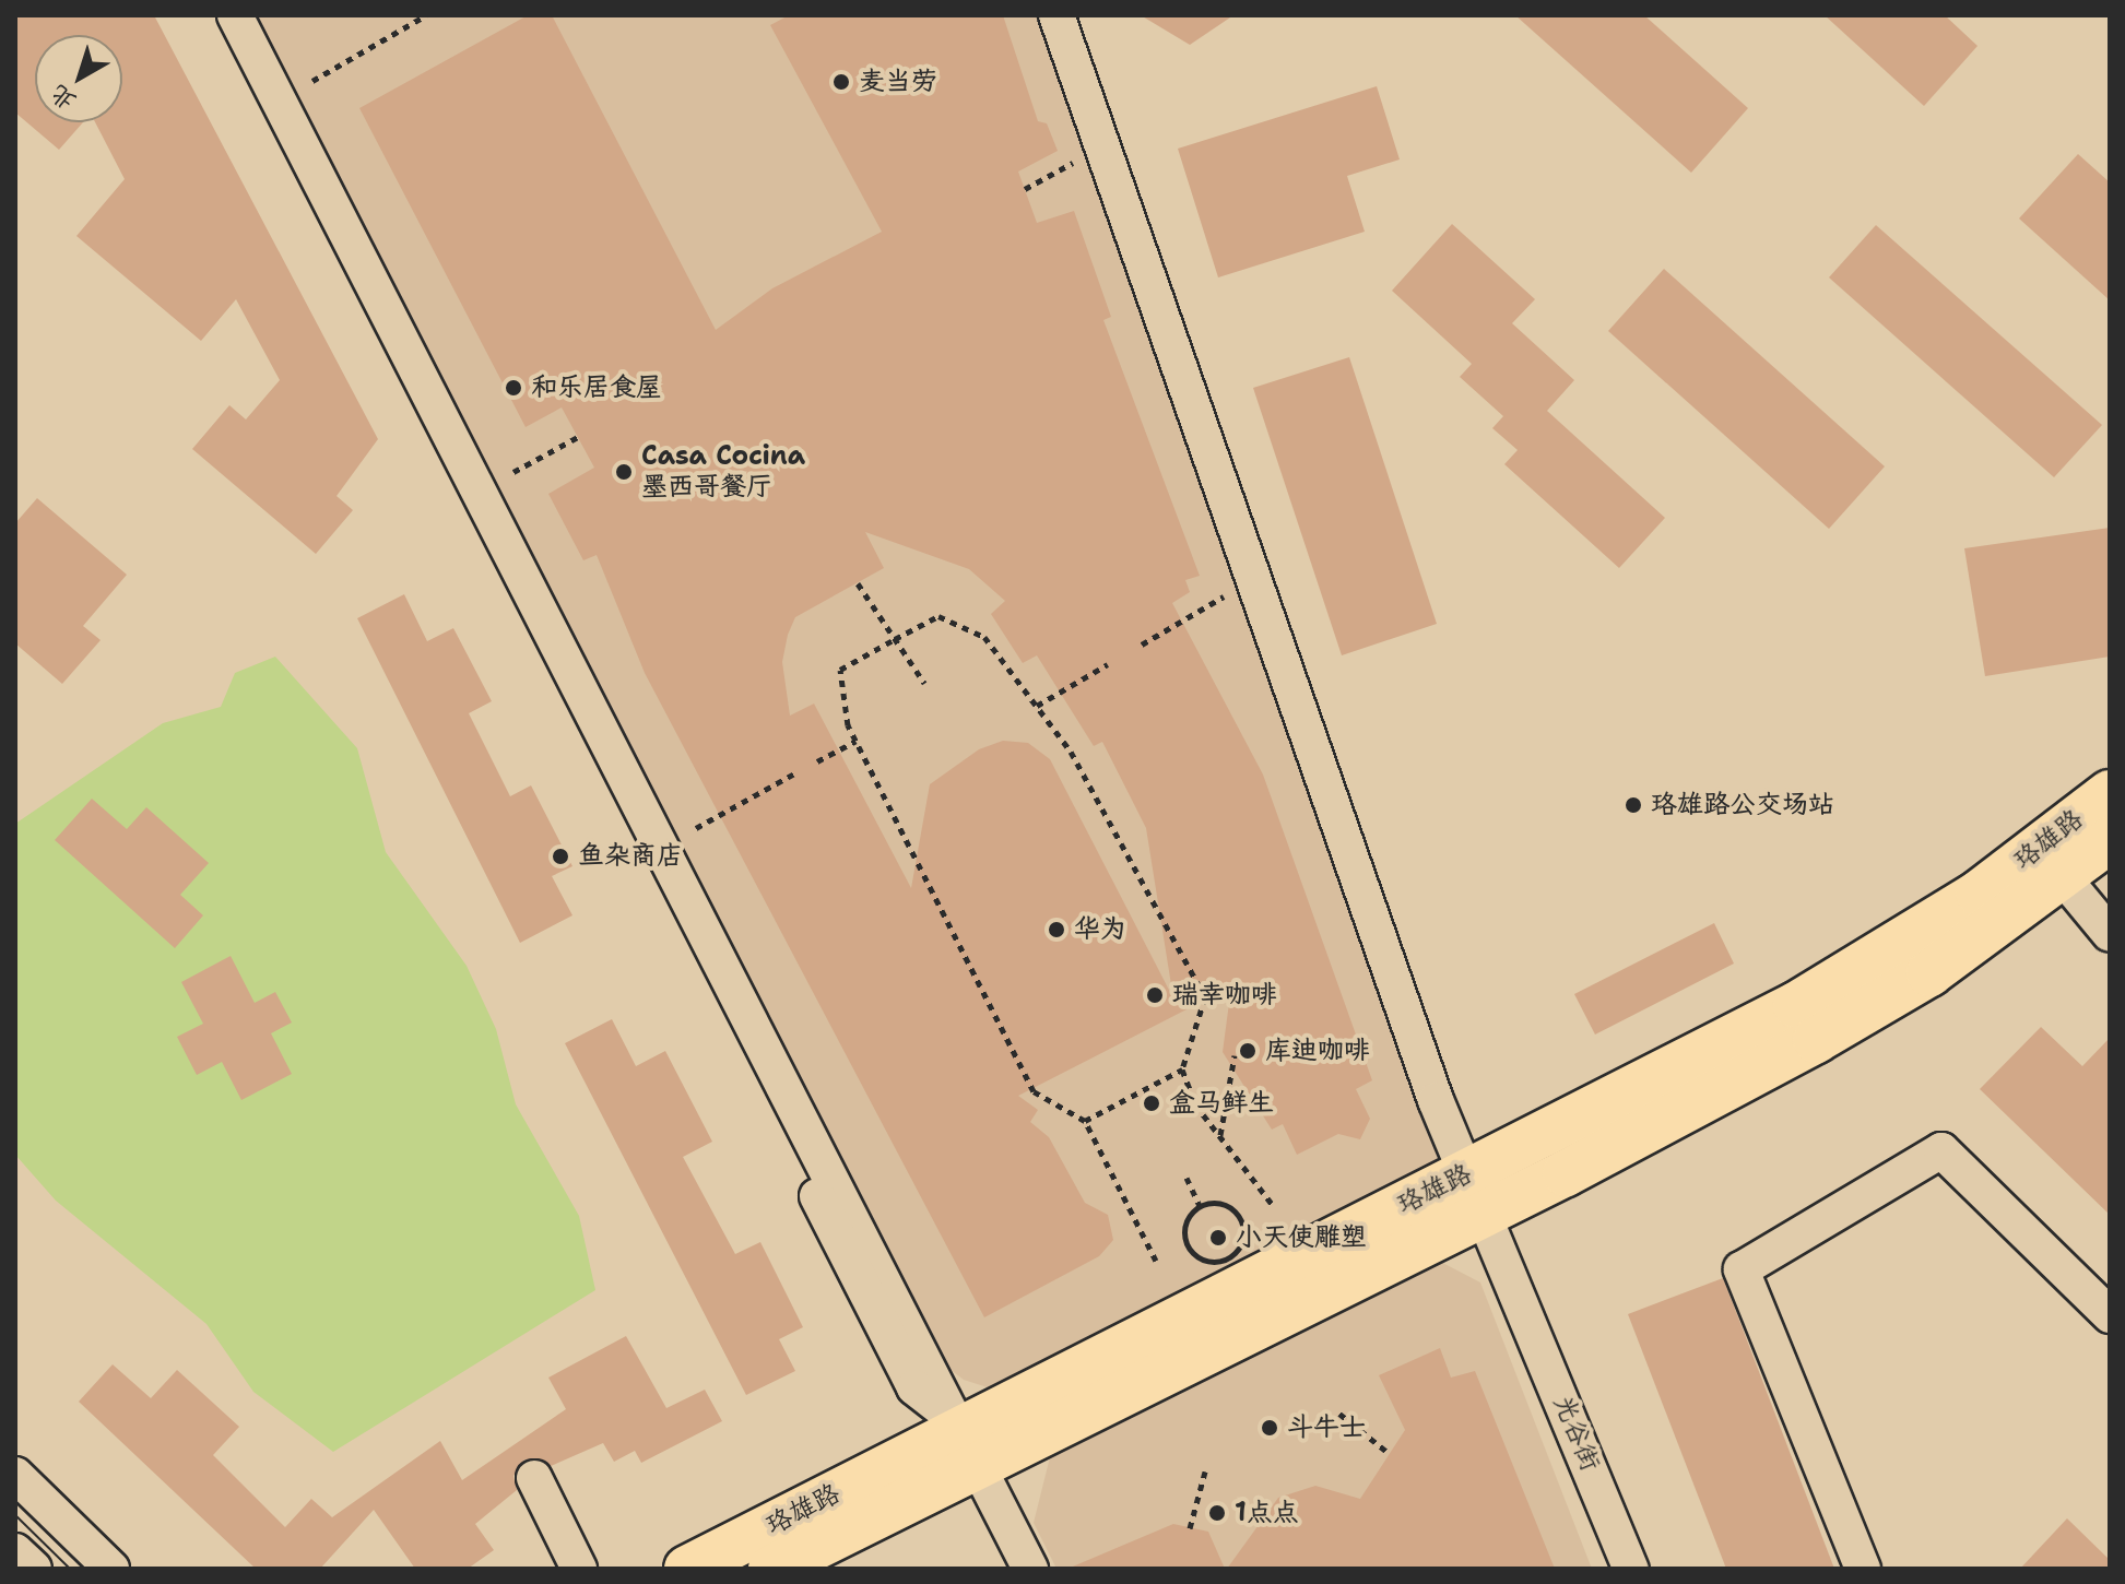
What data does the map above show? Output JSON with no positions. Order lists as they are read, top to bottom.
{
  "streets": {
    "main road": ["珞雄路"],
    "street": ["光谷街"]
  },
  "crossings": [
    ["珞雄路", "光谷街"]
  ],
  "places": [
    "麦当劳",
    "和乐居食屋",
    "Casa Cocina 墨西哥餐厅",
    "珞雄路公交场站",
    "鱼杂商店",
    "华为",
    "瑞幸咖啡",
    "库迪咖啡",
    "盒马鲜生",
    "小天使雕塑",
    "斗牛士",
    "1点点"
  ],
  "north": "bottom left"
}
